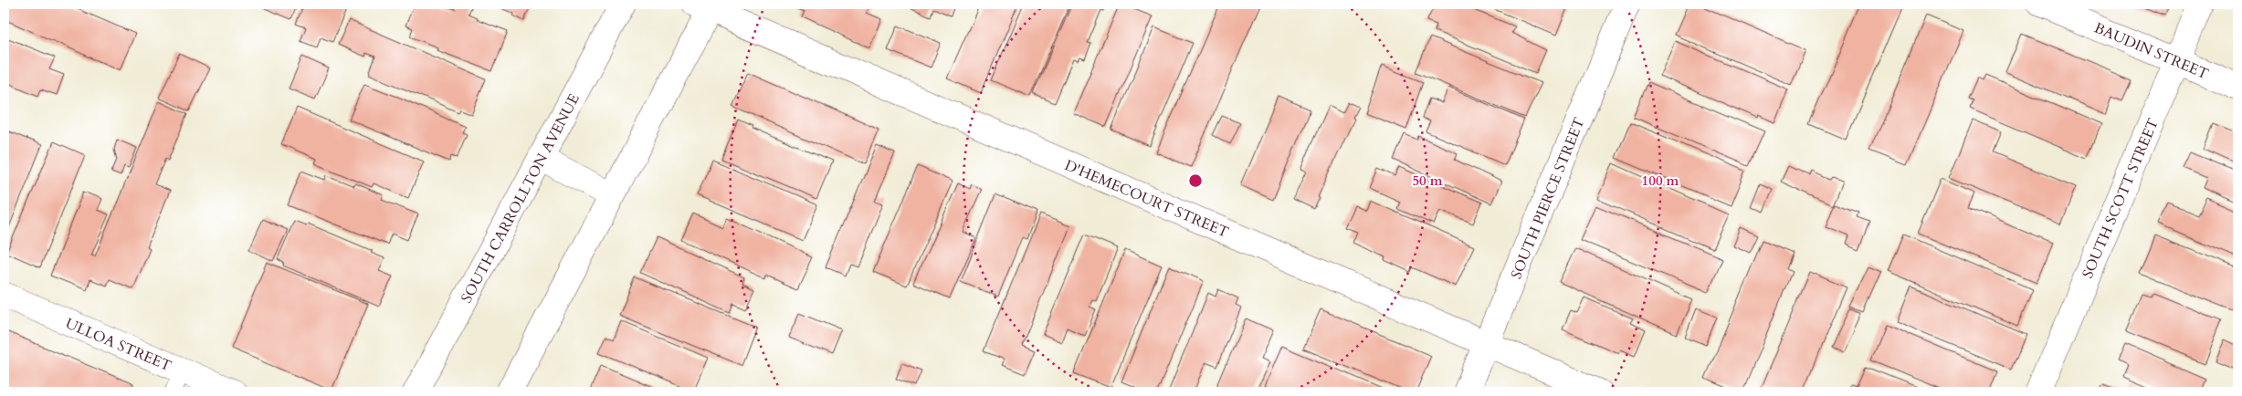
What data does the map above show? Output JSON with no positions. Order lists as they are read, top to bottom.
{
  "streets": {
    "street": [
      "BAUDIN STREET",
      "SOUTH CARROLLTON AVENUE",
      "D'HEMECOURT STREET",
      "SOUTH PIERCE STREET",
      "SOUTH SCOTT STREET",
      "ULLOA STREET"
    ]
  },
  "crossings": [
    ["BAUDIN STREET", "SOUTH SCOTT STREET"],
    ["D'HEMECOURT STREET", "SOUTH PIERCE STREET"]
  ],
  "rings": ["50 m", "100 m"]
}
